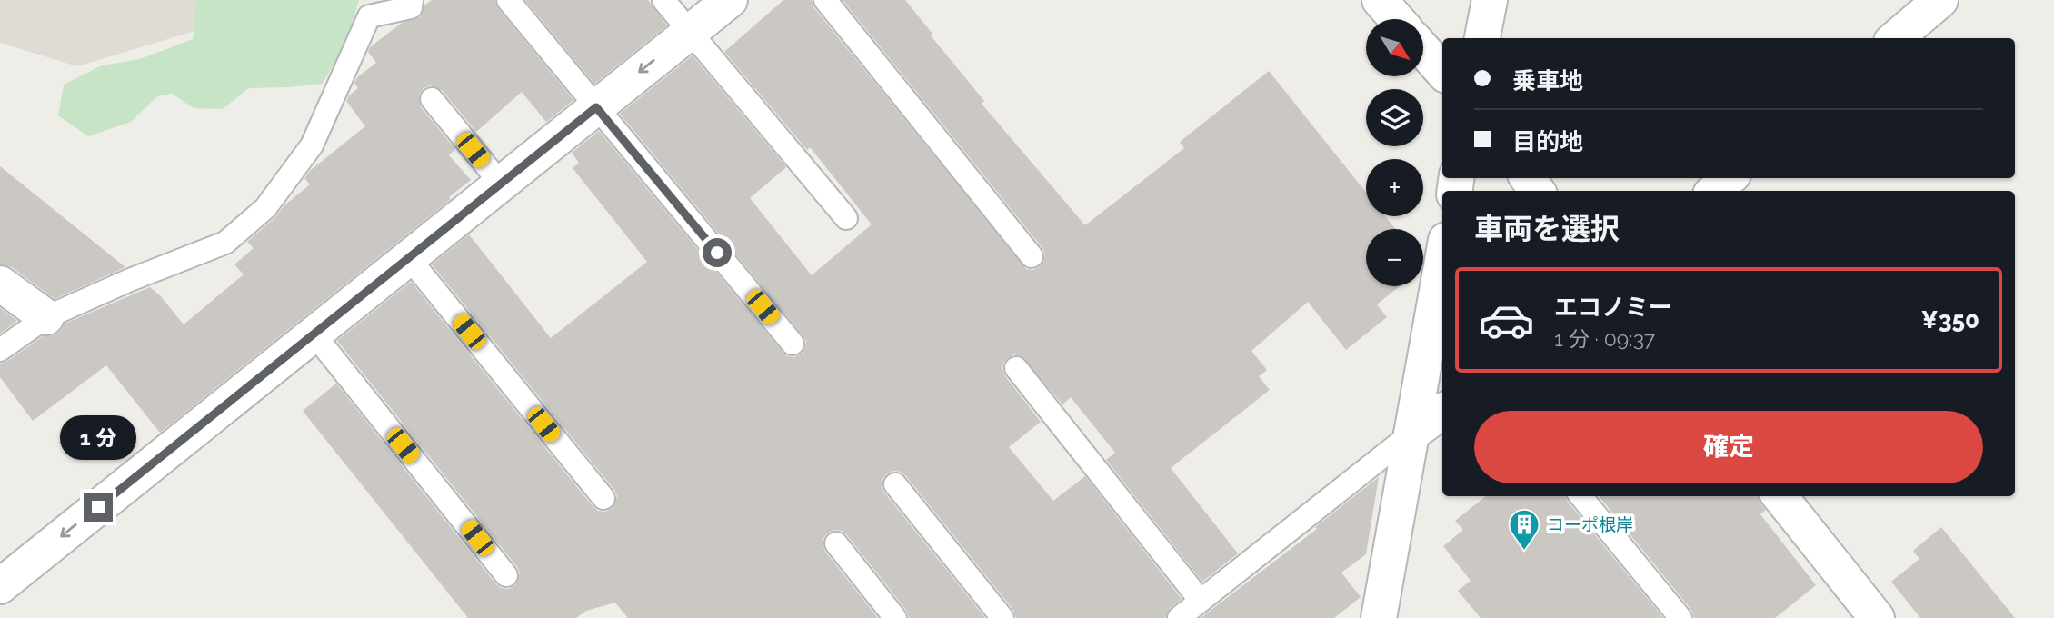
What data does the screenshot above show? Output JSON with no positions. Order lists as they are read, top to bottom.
{
  "places": {
    "building": ["コーポ根岸"]
  },
  "north": "bottom right",
  "page": {
    "map_buttons": ["+", "−"],
    "banner": ["乗車地", "目的地"],
    "heading": "車両を選択",
    "list": [
      {
        "name": "エコノミー",
        "note": "1 分 · 09:37",
        "value": "¥350"
      }
    ],
    "buttons": "確定",
    "bubble": "1 分"
  }
}
